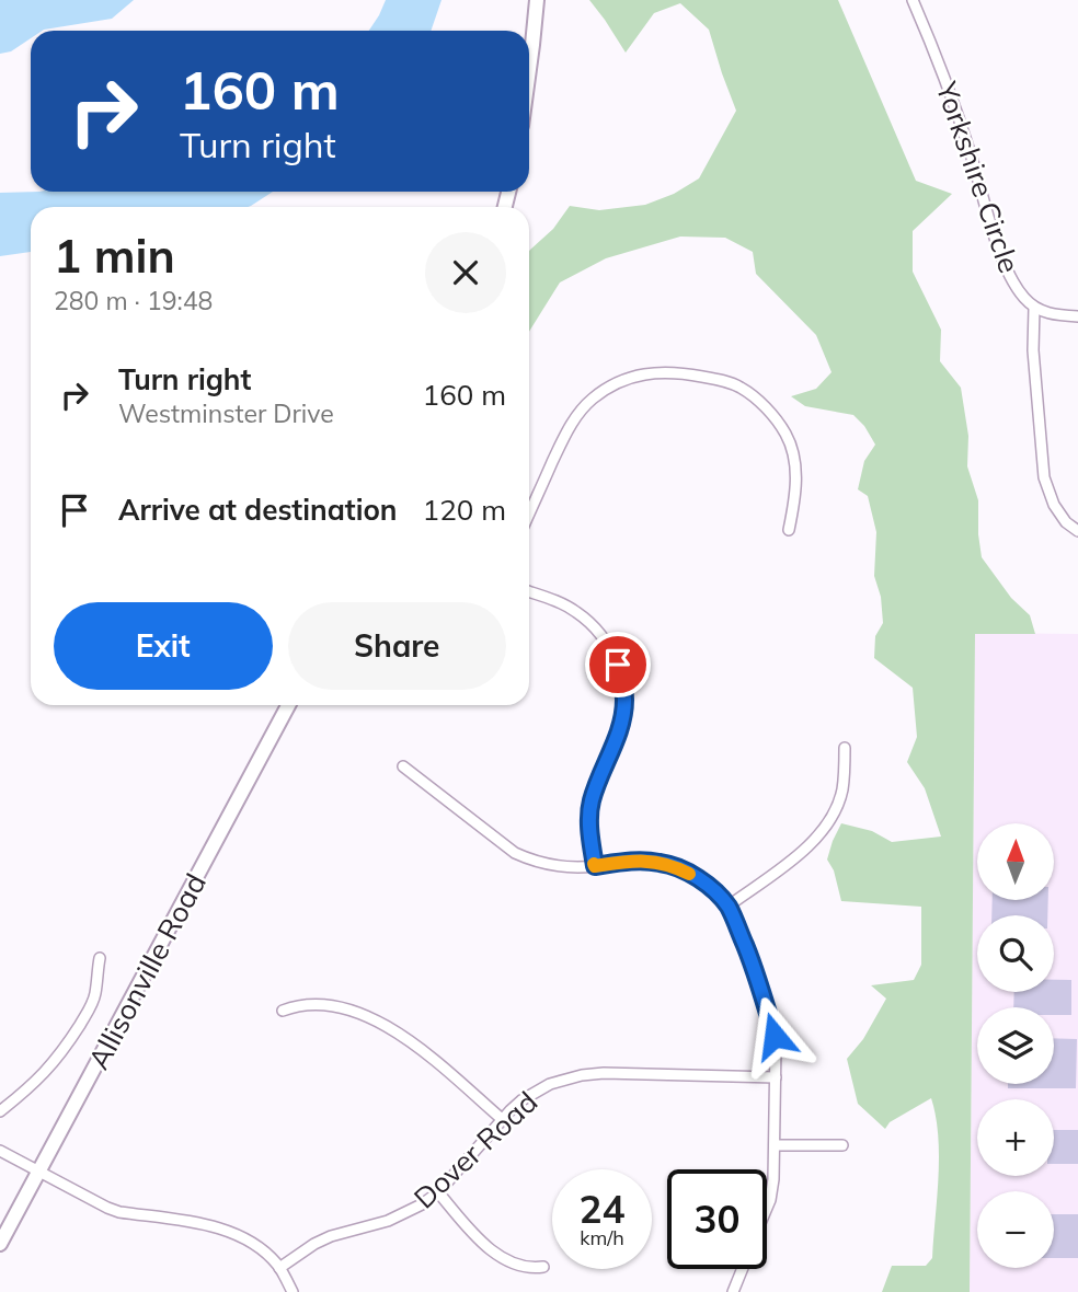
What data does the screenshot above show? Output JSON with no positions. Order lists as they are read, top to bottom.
{
  "streets": {
    "main road": ["Allisonville Road"],
    "street": ["Yorkshire Circle", "Dover Road"]
  },
  "north": "top",
  "page": {
    "turn": ["160 m", "Turn right"],
    "heading": ["1 min", "280 m · 19:48"],
    "list": [
      {
        "name": "Turn right",
        "note": "Westminster Drive",
        "value": "160 m"
      },
      {
        "name": "Arrive at destination",
        "value": "120 m"
      }
    ],
    "buttons": ["Exit", "Share"],
    "map_buttons": ["+", "−"],
    "speed": "24 km/h",
    "limit": "30"
  }
}
